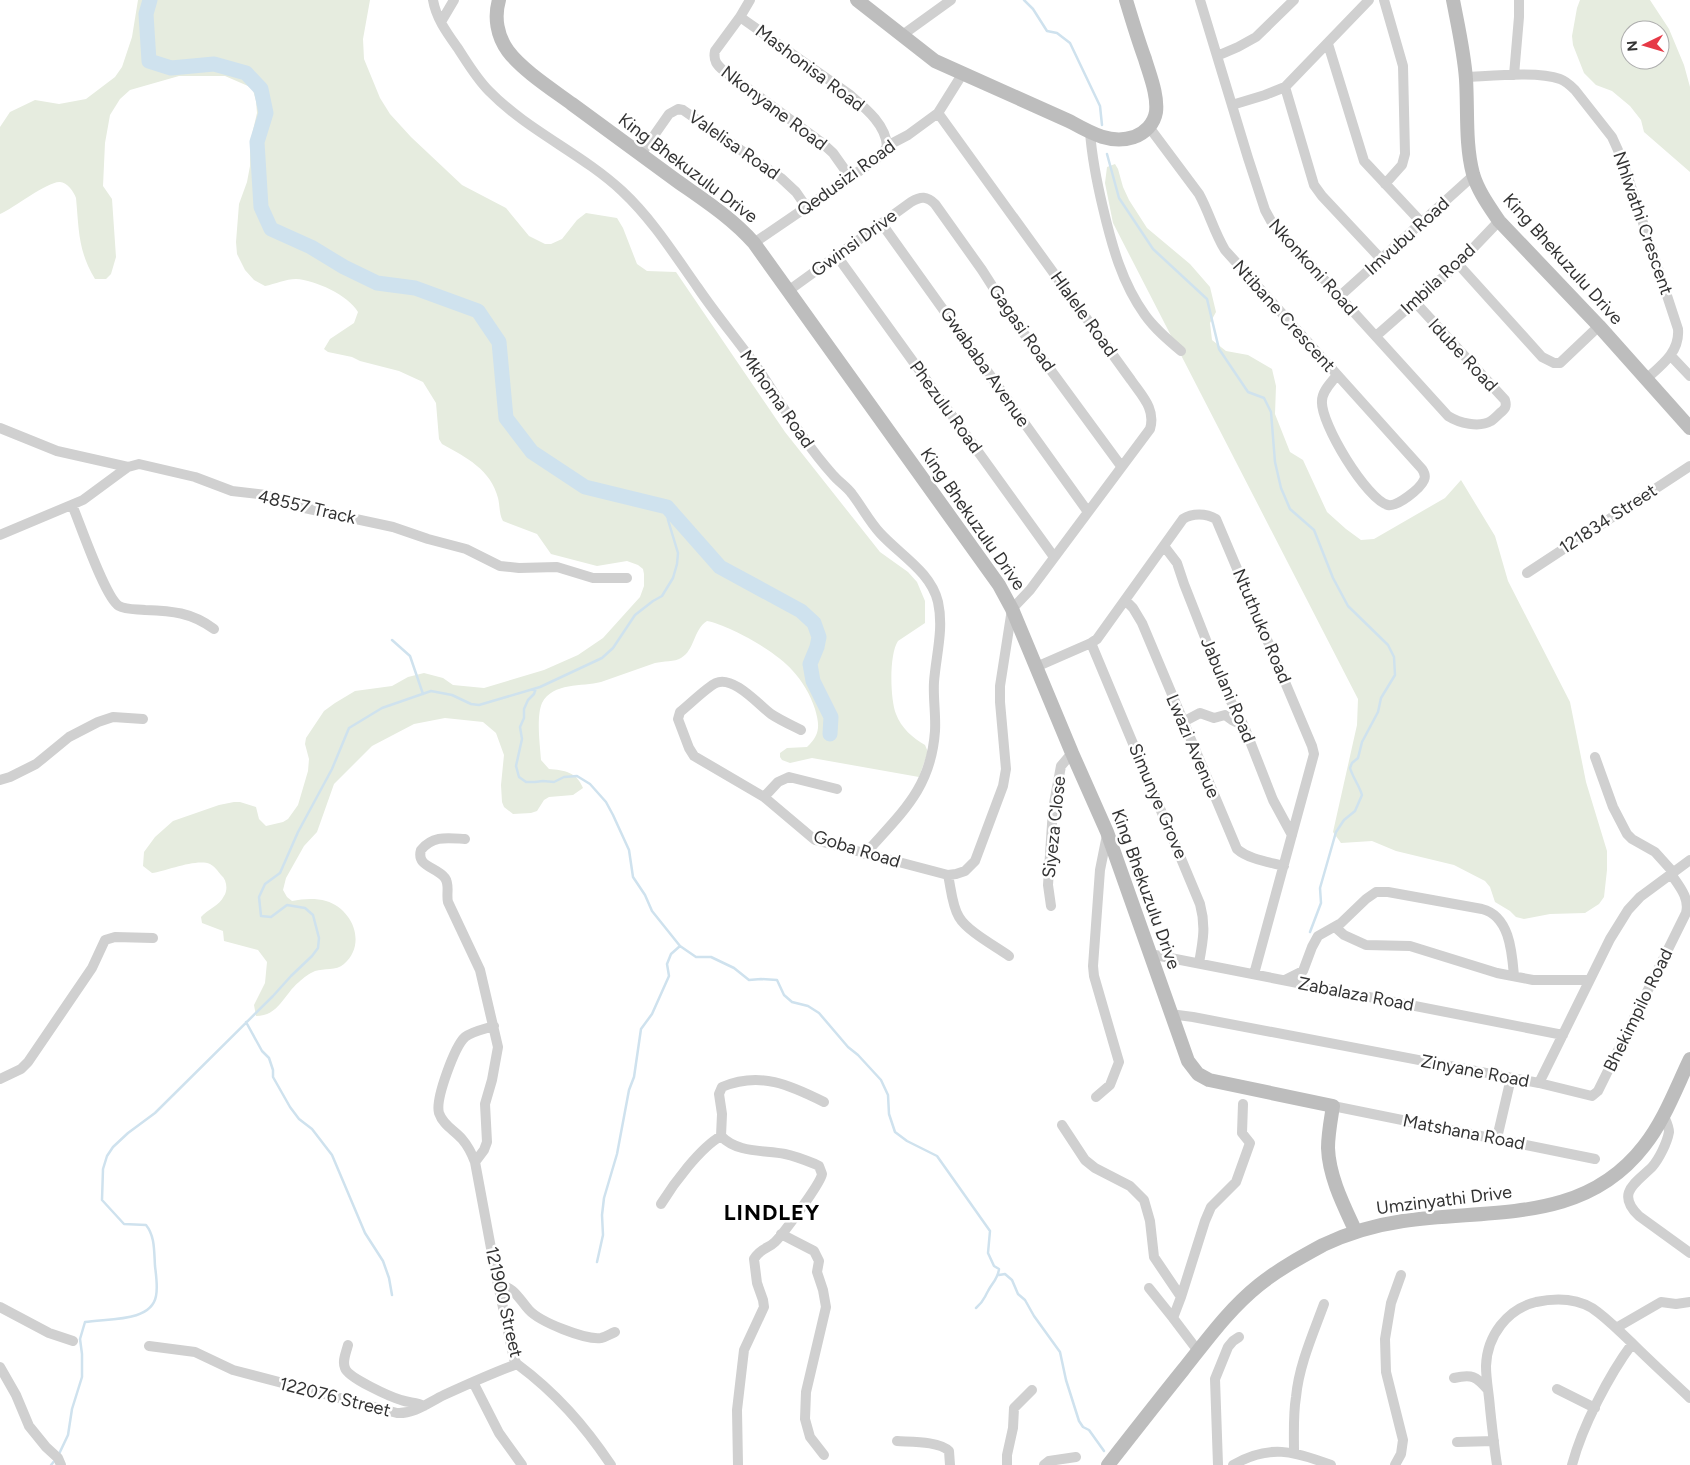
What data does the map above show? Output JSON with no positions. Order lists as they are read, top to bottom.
{
  "streets": {
    "street": [
      "Mashonisa Road",
      "Nkonyane Road",
      "Valelisa Road",
      "King Bhekuzulu Drive",
      "Qedusizi Road",
      "Nhlwathi Crescent",
      "Imvubu Road",
      "Gwinsi Drive",
      "Nkonkoni Road",
      "Imbila Road",
      "Hlalele Road",
      "Ntibane Crescent",
      "Gagasi Road",
      "Idube Road",
      "Gwababa Avenue",
      "Mkhoma Road",
      "Phezulu Road",
      "48557 Track",
      "121834 Street",
      "Ntuthuko Road",
      "Jabulani Road",
      "Lwazi Avenue",
      "Simunye Grove",
      "Siyeza Close",
      "Goba Road",
      "Zabalaza Road",
      "Bhekimpilo Road",
      "Zinyane Road",
      "Matshana Road",
      "Umzinyathi Drive",
      "121900 Street",
      "122076 Street"
    ]
  },
  "crossings": [
    ["Mashonisa Road", "Nkonyane Road"],
    ["Mashonisa Road", "Qedusizi Road"],
    ["Nkonyane Road", "Qedusizi Road"],
    ["Valelisa Road", "King Bhekuzulu Drive"],
    ["Valelisa Road", "Qedusizi Road"],
    ["King Bhekuzulu Drive", "Qedusizi Road"],
    ["King Bhekuzulu Drive", "Nhlwathi Crescent"],
    ["King Bhekuzulu Drive", "Imvubu Road"],
    ["King Bhekuzulu Drive", "Gwinsi Drive"],
    ["King Bhekuzulu Drive", "Imbila Road"],
    ["King Bhekuzulu Drive", "Hlalele Road"],
    ["King Bhekuzulu Drive", "Ntuthuko Road"],
    ["King Bhekuzulu Drive", "Siyeza Close"],
    ["King Bhekuzulu Drive", "Zabalaza Road"],
    ["King Bhekuzulu Drive", "Zinyane Road"],
    ["King Bhekuzulu Drive", "Matshana Road"],
    ["Qedusizi Road", "Hlalele Road"],
    ["Imvubu Road", "Nkonkoni Road"],
    ["Gwinsi Drive", "Gagasi Road"],
    ["Gwinsi Drive", "Gwababa Avenue"],
    ["Gwinsi Drive", "Phezulu Road"],
    ["Nkonkoni Road", "Imbila Road"],
    ["Nkonkoni Road", "Idube Road"],
    ["Imbila Road", "Idube Road"],
    ["Hlalele Road", "Gagasi Road"],
    ["Hlalele Road", "Gwababa Avenue"],
    ["Hlalele Road", "Phezulu Road"],
    ["Mkhoma Road", "Goba Road"],
    ["Ntuthuko Road", "Jabulani Road"],
    ["Ntuthuko Road", "Lwazi Avenue"],
    ["Ntuthuko Road", "Simunye Grove"],
    ["Ntuthuko Road", "Zabalaza Road"],
    ["Simunye Grove", "Zabalaza Road"],
    ["Zabalaza Road", "Zinyane Road"],
    ["Bhekimpilo Road", "Zinyane Road"],
    ["121900 Street", "122076 Street"]
  ],
  "districts": ["LINDLEY"],
  "north": "left"
}
